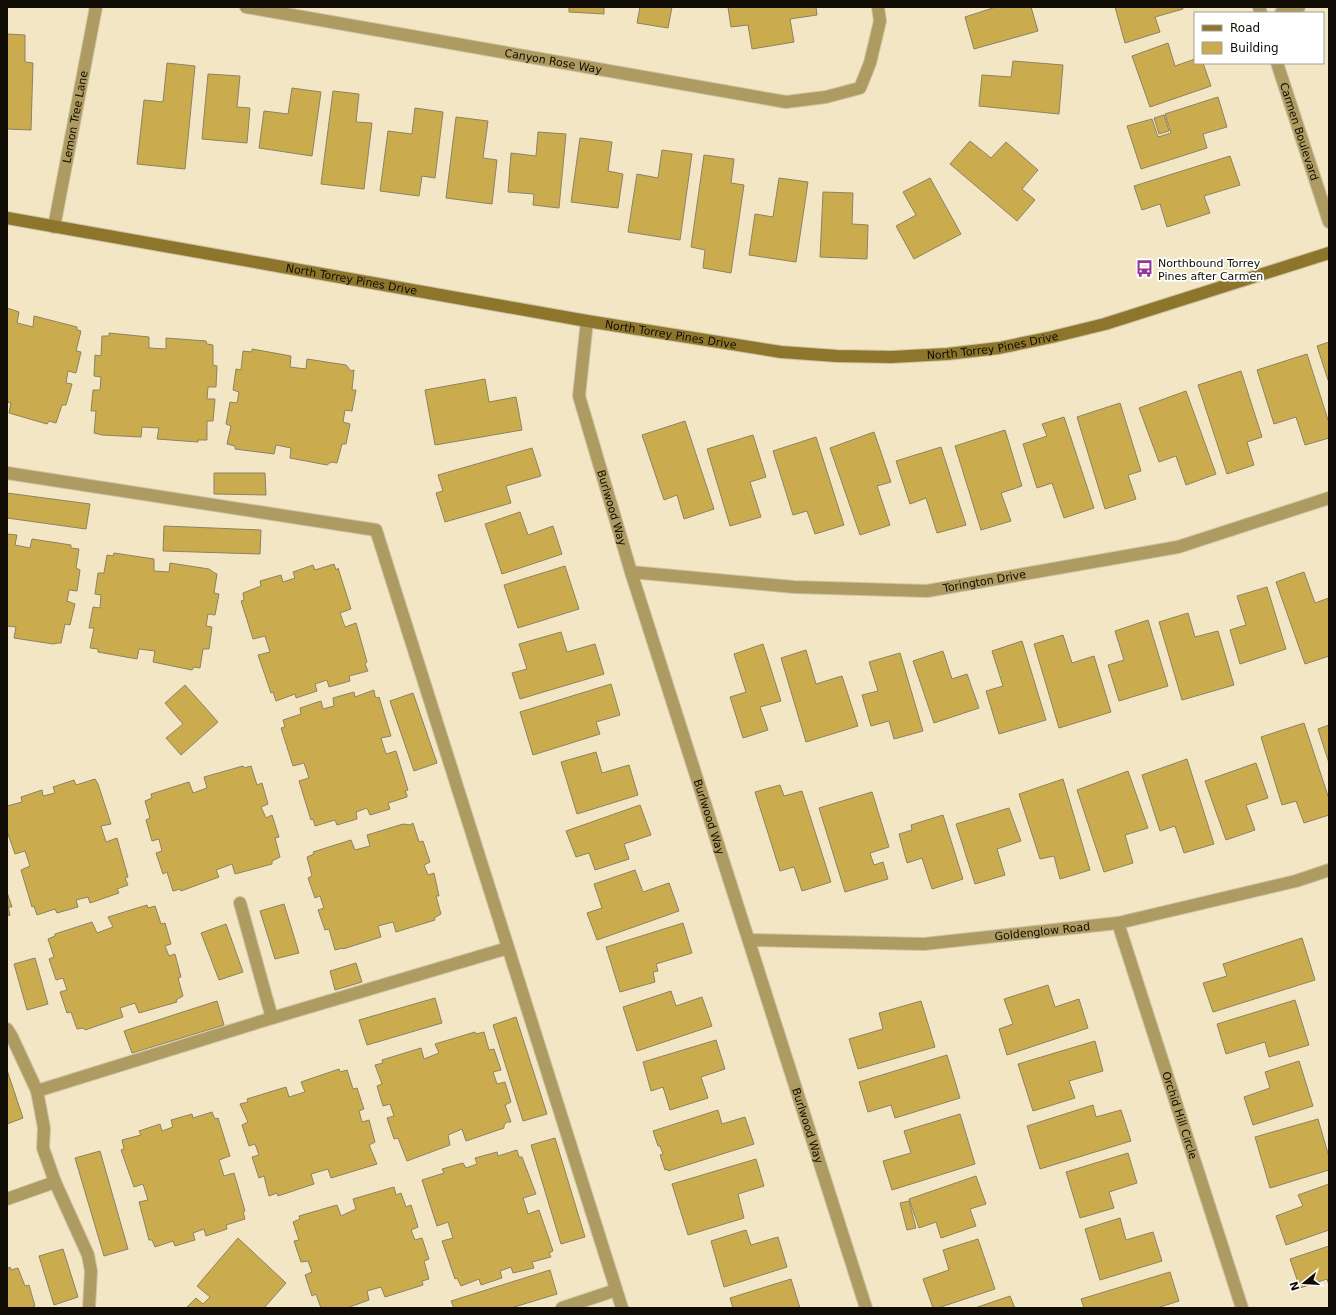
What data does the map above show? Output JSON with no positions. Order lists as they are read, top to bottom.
{
  "streets": {
    "main road": ["North Torrey Pines Drive"],
    "street": [
      "Canyon Rose Way",
      "Lemon Tree Lane",
      "Carmen Boulevard",
      "Burlwood Way",
      "Torington Drive",
      "Goldenglow Road",
      "Orchid Hill Circle"
    ]
  },
  "crossings": [
    ["Lemon Tree Lane", "North Torrey Pines Drive"],
    ["North Torrey Pines Drive", "Burlwood Way"],
    ["Burlwood Way", "Torington Drive"],
    ["Burlwood Way", "Goldenglow Road"],
    ["Goldenglow Road", "Orchid Hill Circle"]
  ],
  "places": {
    "bus stop": ["Northbound Torrey Pines after Carmen"]
  },
  "legend": ["Road", "Building"],
  "north": "left"
}
